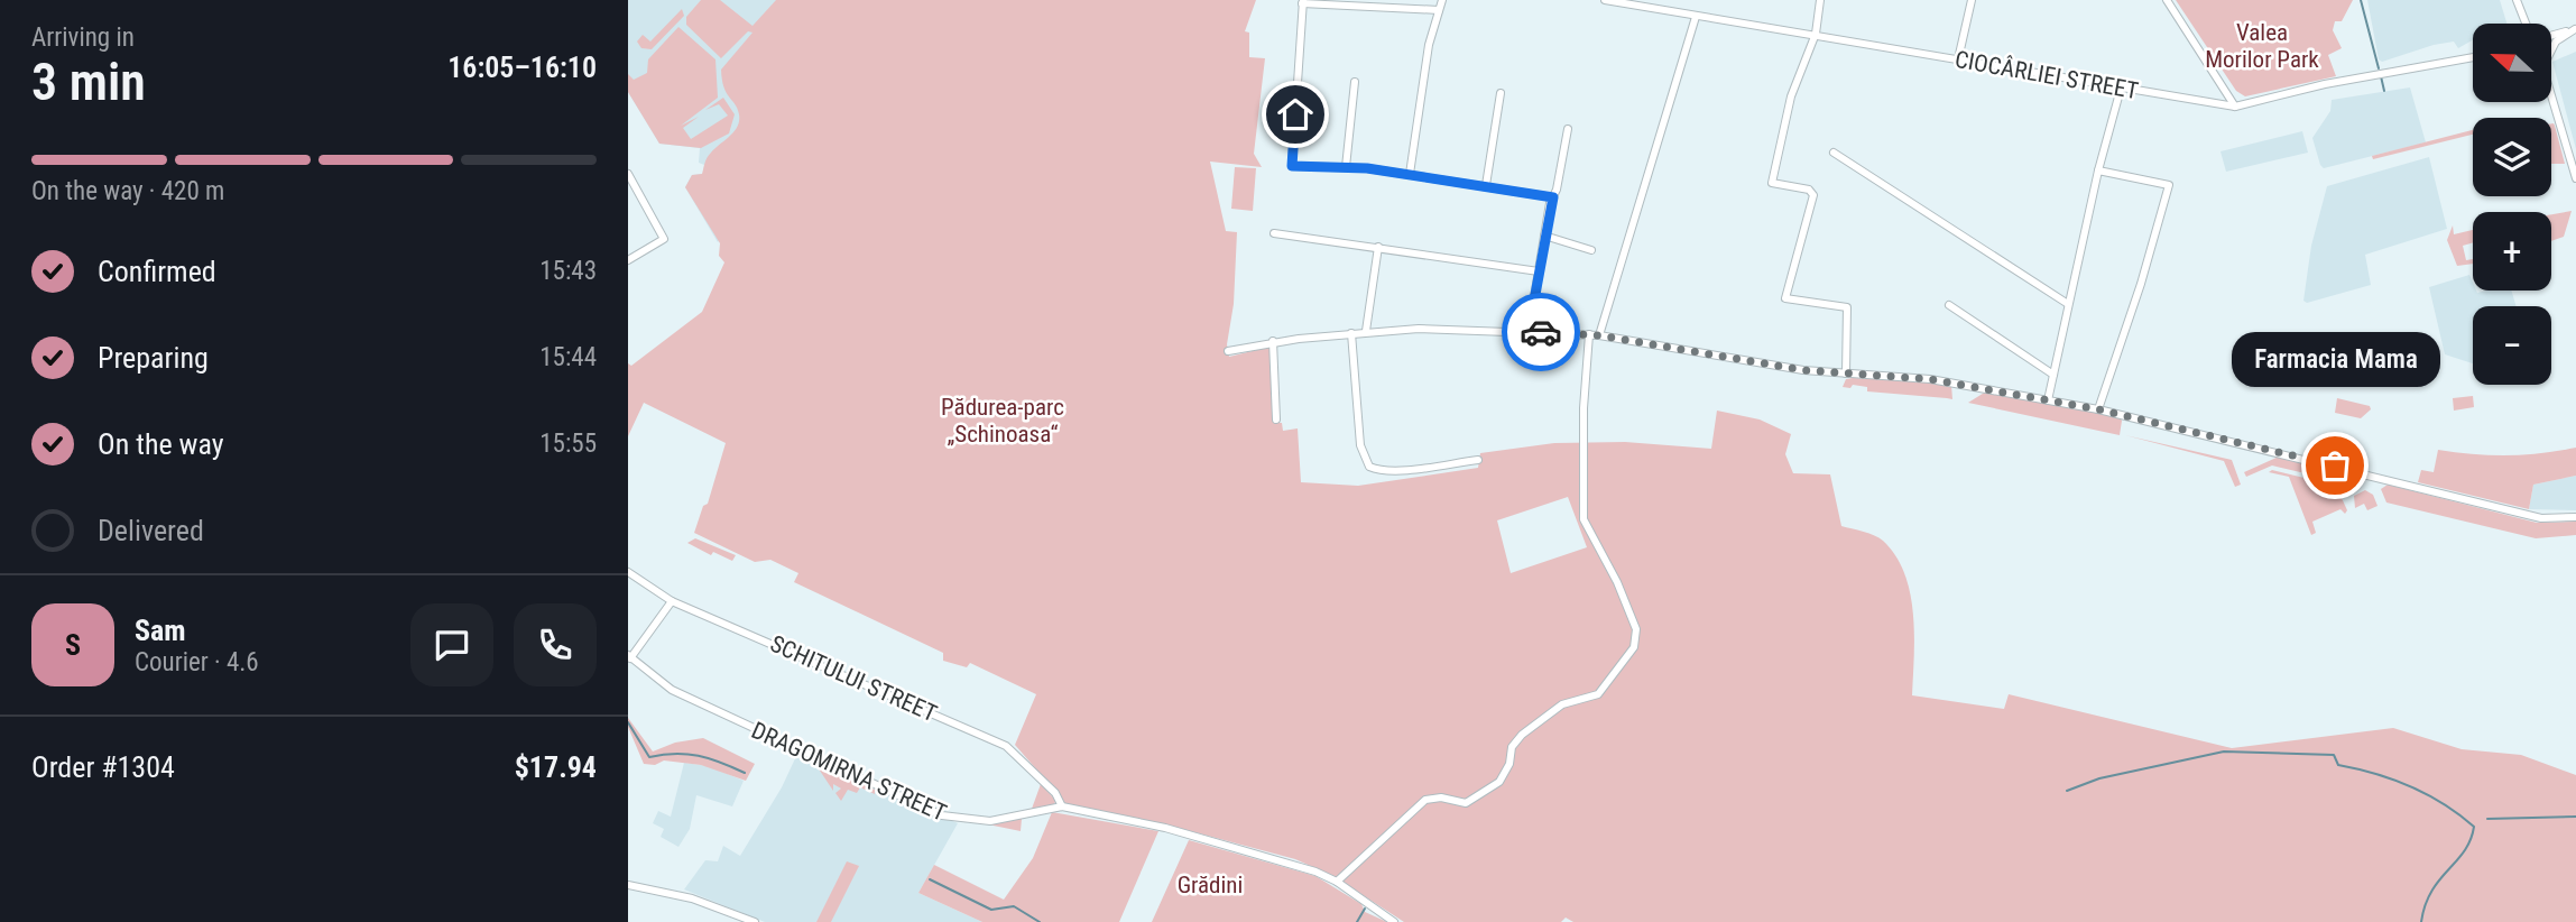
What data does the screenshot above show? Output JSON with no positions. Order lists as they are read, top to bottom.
{
  "streets": {
    "street": ["CIOCÂRLIEI STREET", "SCHITULUI STREET", "DRAGOMIRNA STREET"]
  },
  "crossings": [
    ["SCHITULUI STREET", "DRAGOMIRNA STREET"]
  ],
  "parks": ["Valea Morilor Park", "Pădurea-parc „Schinoasa“", "Grădini"],
  "places": ["Farmacia Mama"],
  "north": "left",
  "page": {
    "heading": ["3 min", "Arriving in", "16:05–16:10"],
    "panel": [
      "Sam",
      "Courier · 4.6",
      "Order #1304",
      "$17.94"
    ],
    "map_buttons": ["+", "−"],
    "bar": "On the way · 420 m",
    "list": [
      ["Confirmed", "15:43"],
      ["Preparing", "15:44"],
      ["On the way", "15:55"],
      "Delivered"
    ],
    "bubble": "Farmacia Mama",
    "round": "S"
  }
}
